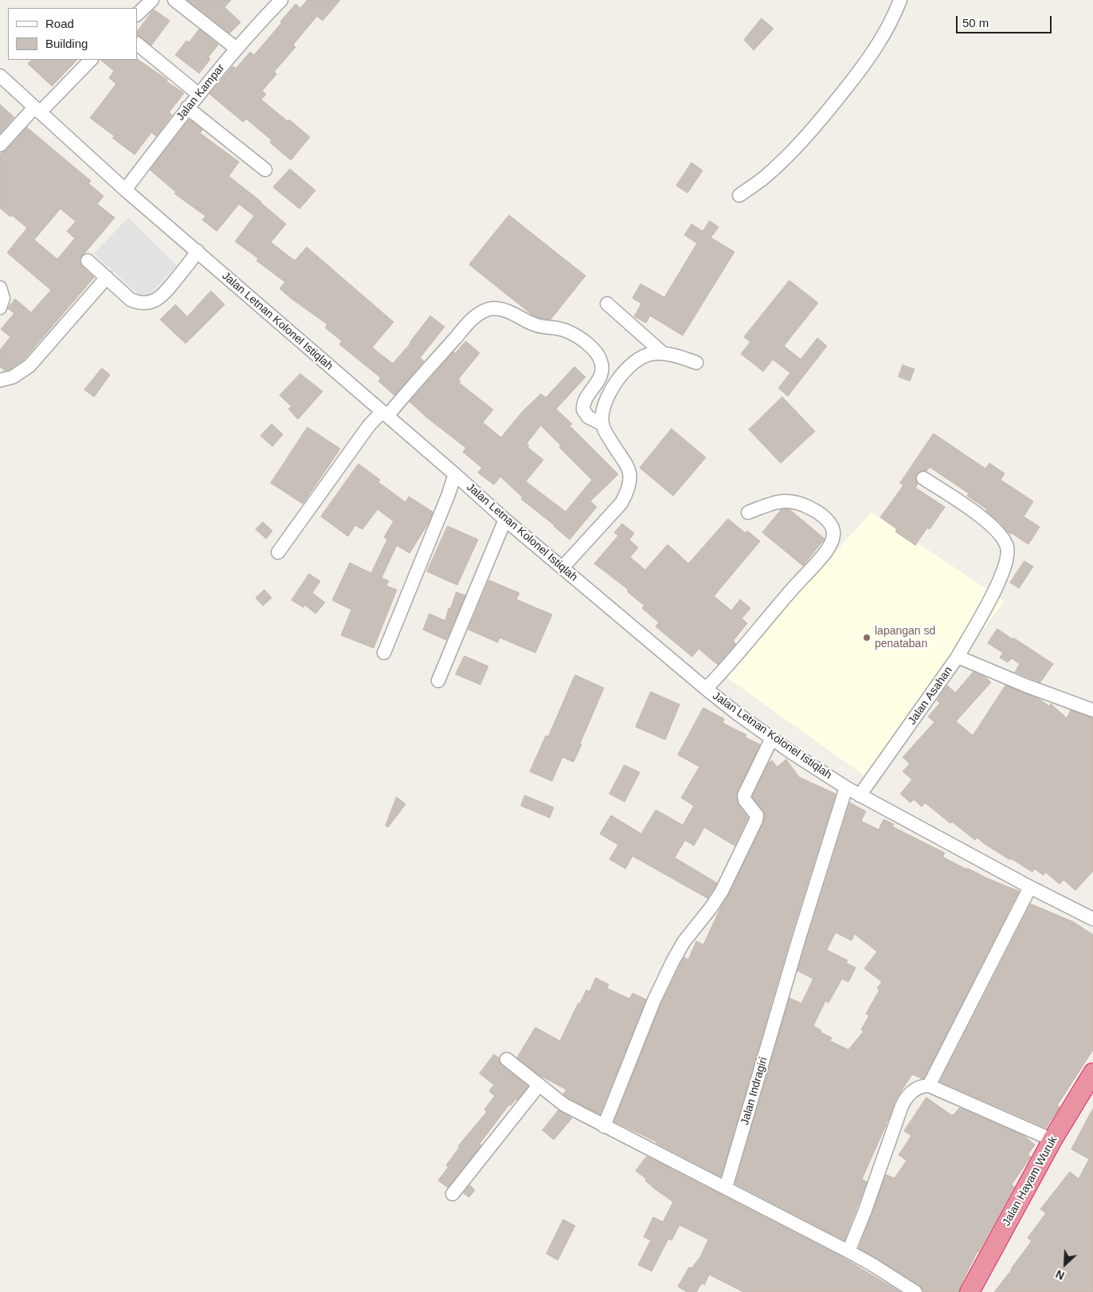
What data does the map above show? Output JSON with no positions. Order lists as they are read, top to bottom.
{
  "streets": {
    "highway": ["Jalan Hayam Wuruk"],
    "street": [
      "Jalan Kampar",
      "Jalan Letnan Kolonel Istiqlah",
      "Jalan Asahan",
      "Jalan Indragiri"
    ]
  },
  "crossings": [
    ["Jalan Kampar", "Jalan Letnan Kolonel Istiqlah"],
    ["Jalan Letnan Kolonel Istiqlah", "Jalan Asahan"],
    ["Jalan Letnan Kolonel Istiqlah", "Jalan Indragiri"]
  ],
  "places": ["lapangan sd penataban"],
  "legend": ["Road", "Building"],
  "scale_bar": "50 m",
  "north": "bottom left"
}
